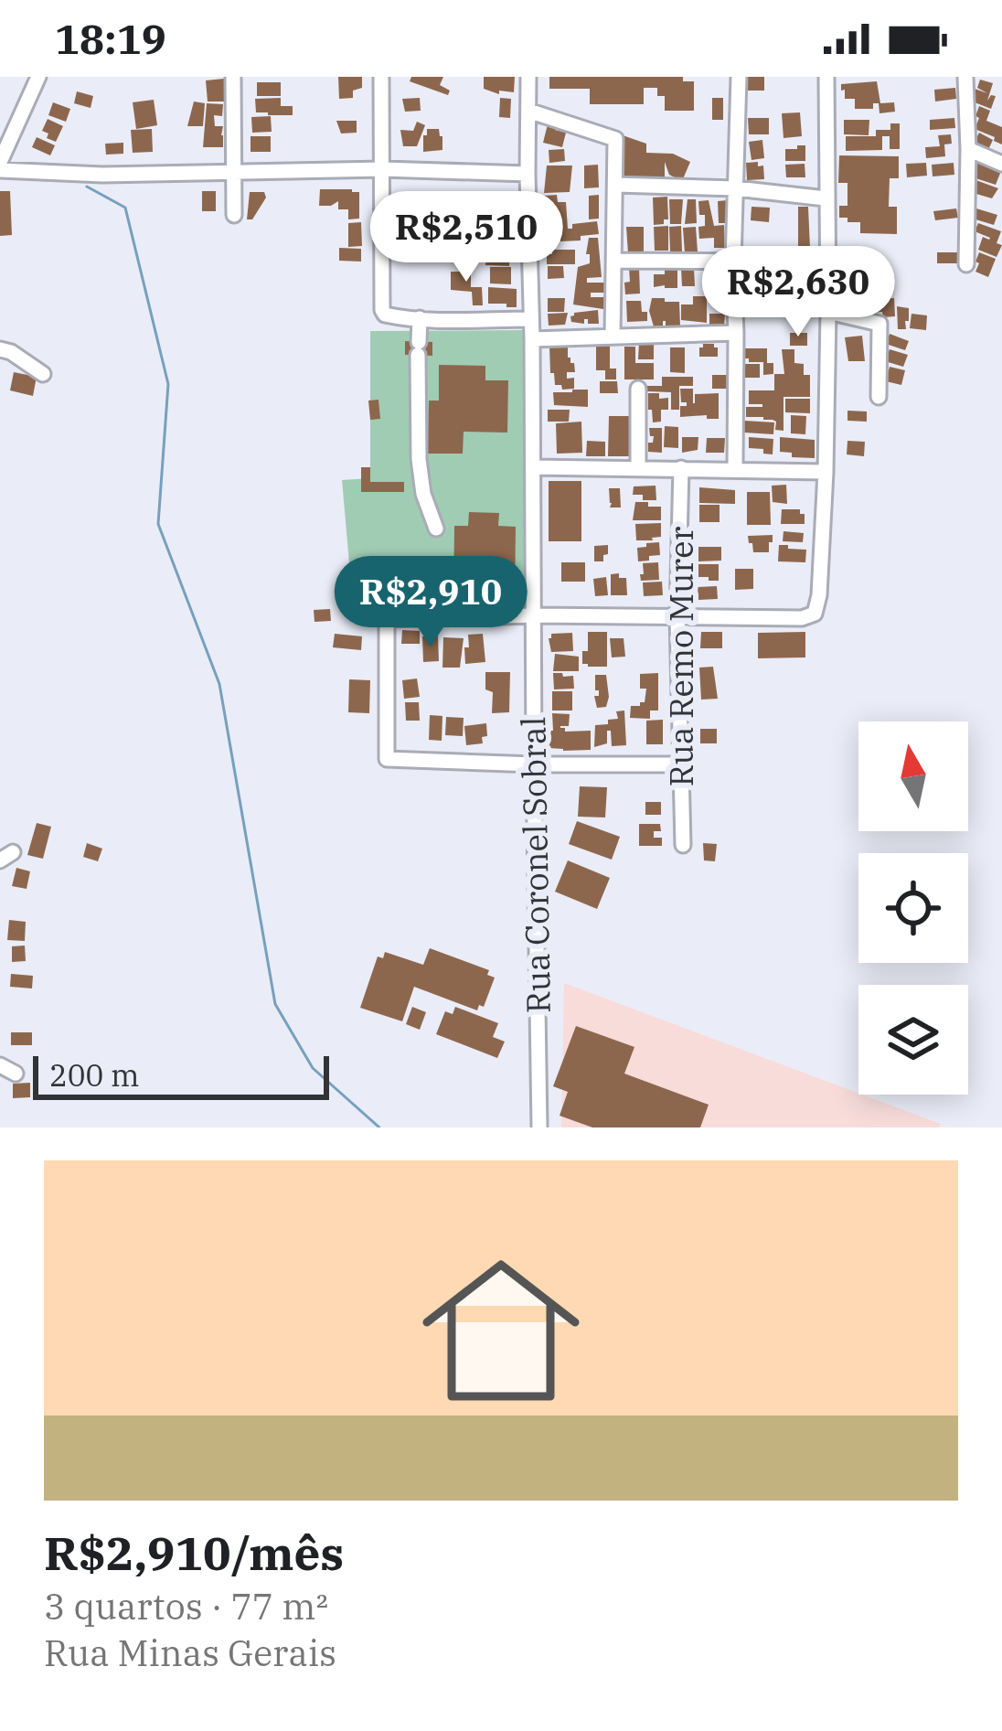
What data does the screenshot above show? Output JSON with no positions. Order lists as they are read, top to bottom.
{
  "streets": {
    "street": ["Rua Remo Murer", "Rua Coronel Sobral"]
  },
  "scale_bar": "200 m",
  "north": "top",
  "page": {
    "status": "18:19",
    "price": ["R$2,510", "R$2,630", "R$2,910"],
    "scale": "200 m",
    "list": [
      {
        "name": "R$2,910/mês",
        "note": "3 quartos · 77 m² · Rua Minas Gerais"
      }
    ]
  }
}
